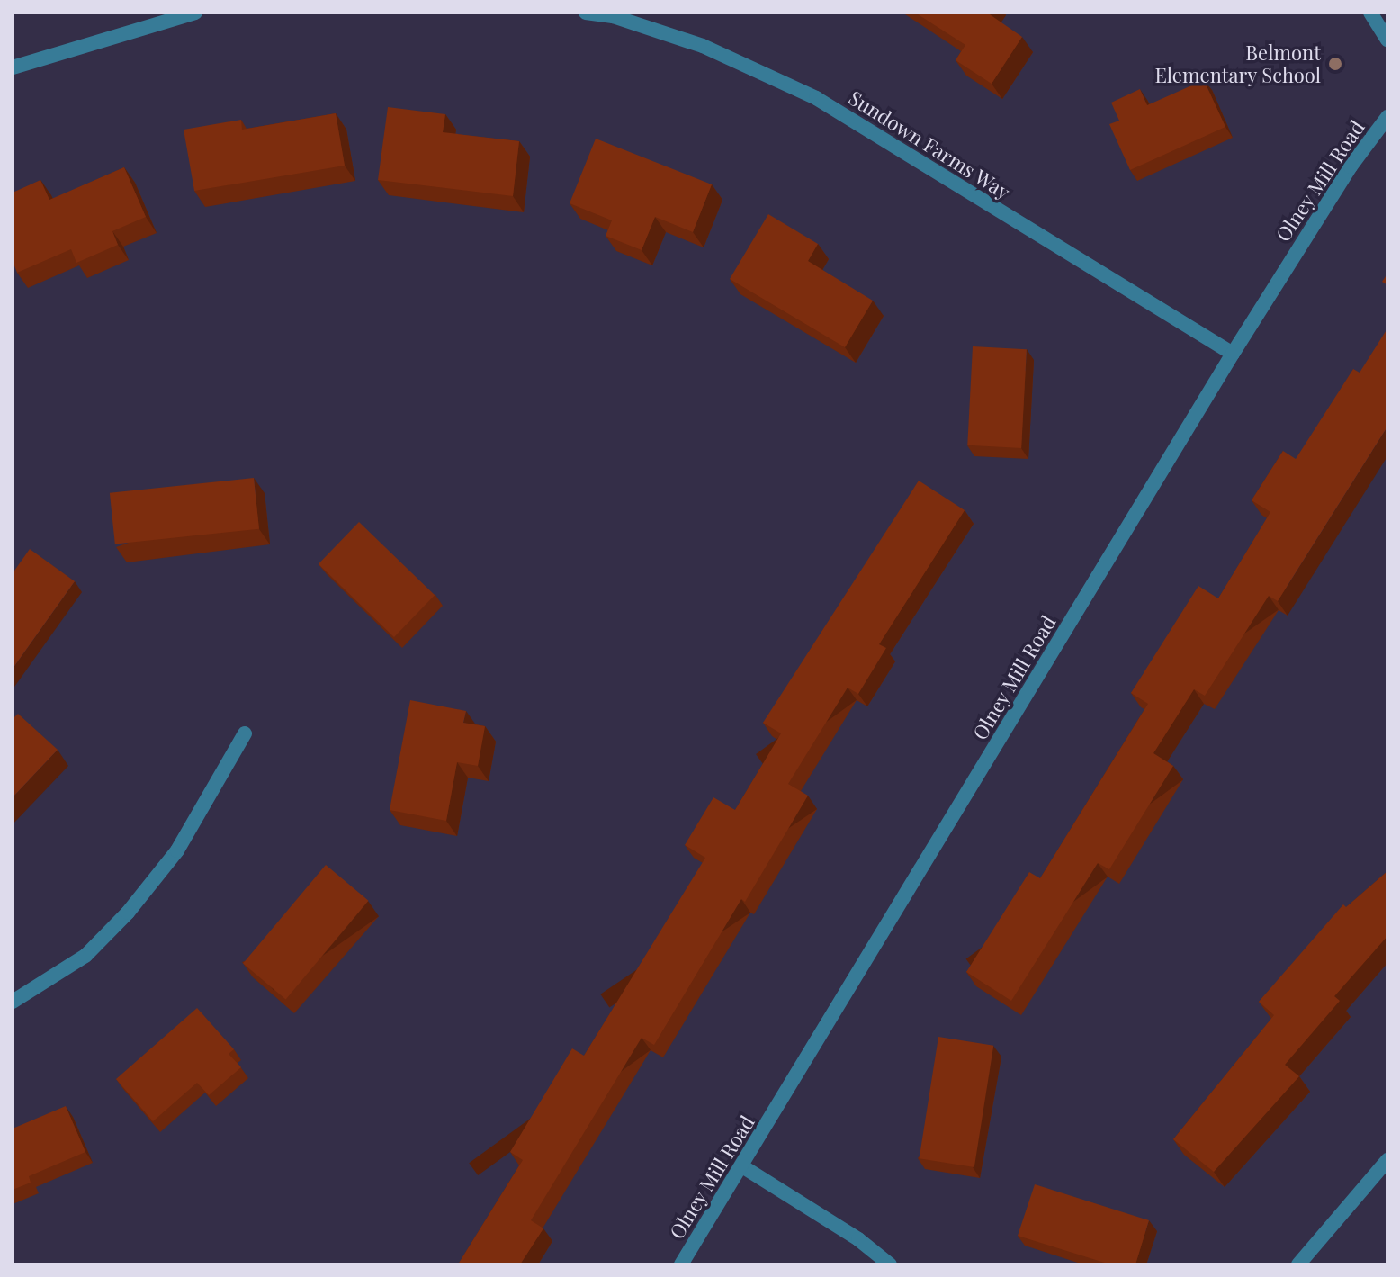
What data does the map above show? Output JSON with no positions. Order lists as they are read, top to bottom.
{
  "streets": {
    "street": ["Sundown Farms Way", "Olney Mill Road"]
  },
  "crossings": [
    ["Sundown Farms Way", "Olney Mill Road"]
  ],
  "places": ["Belmont Elementary School"]
}
